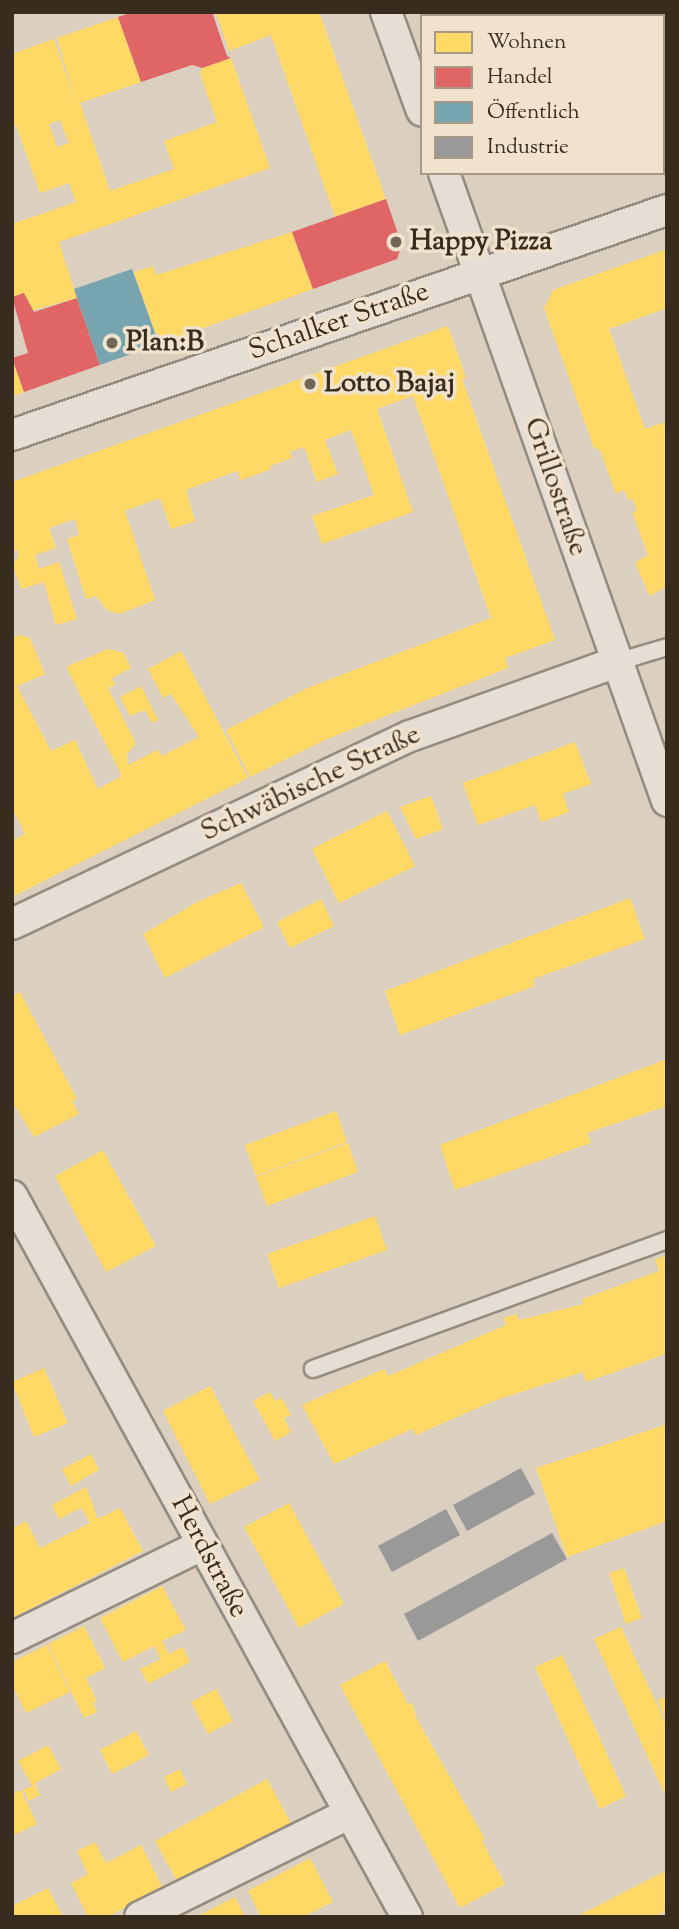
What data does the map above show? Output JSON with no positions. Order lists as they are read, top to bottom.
{
  "streets": {
    "street": [
      "Schalker Straße",
      "Grillostraße",
      "Schwäbische Straße",
      "Herdstraße"
    ]
  },
  "crossings": [
    ["Schalker Straße", "Grillostraße"],
    ["Grillostraße", "Schwäbische Straße"]
  ],
  "places": ["Happy Pizza", "Plan:B", "Lotto Bajaj"],
  "legend": [
    "Wohnen",
    "Handel",
    "Öffentlich",
    "Industrie"
  ]
}
